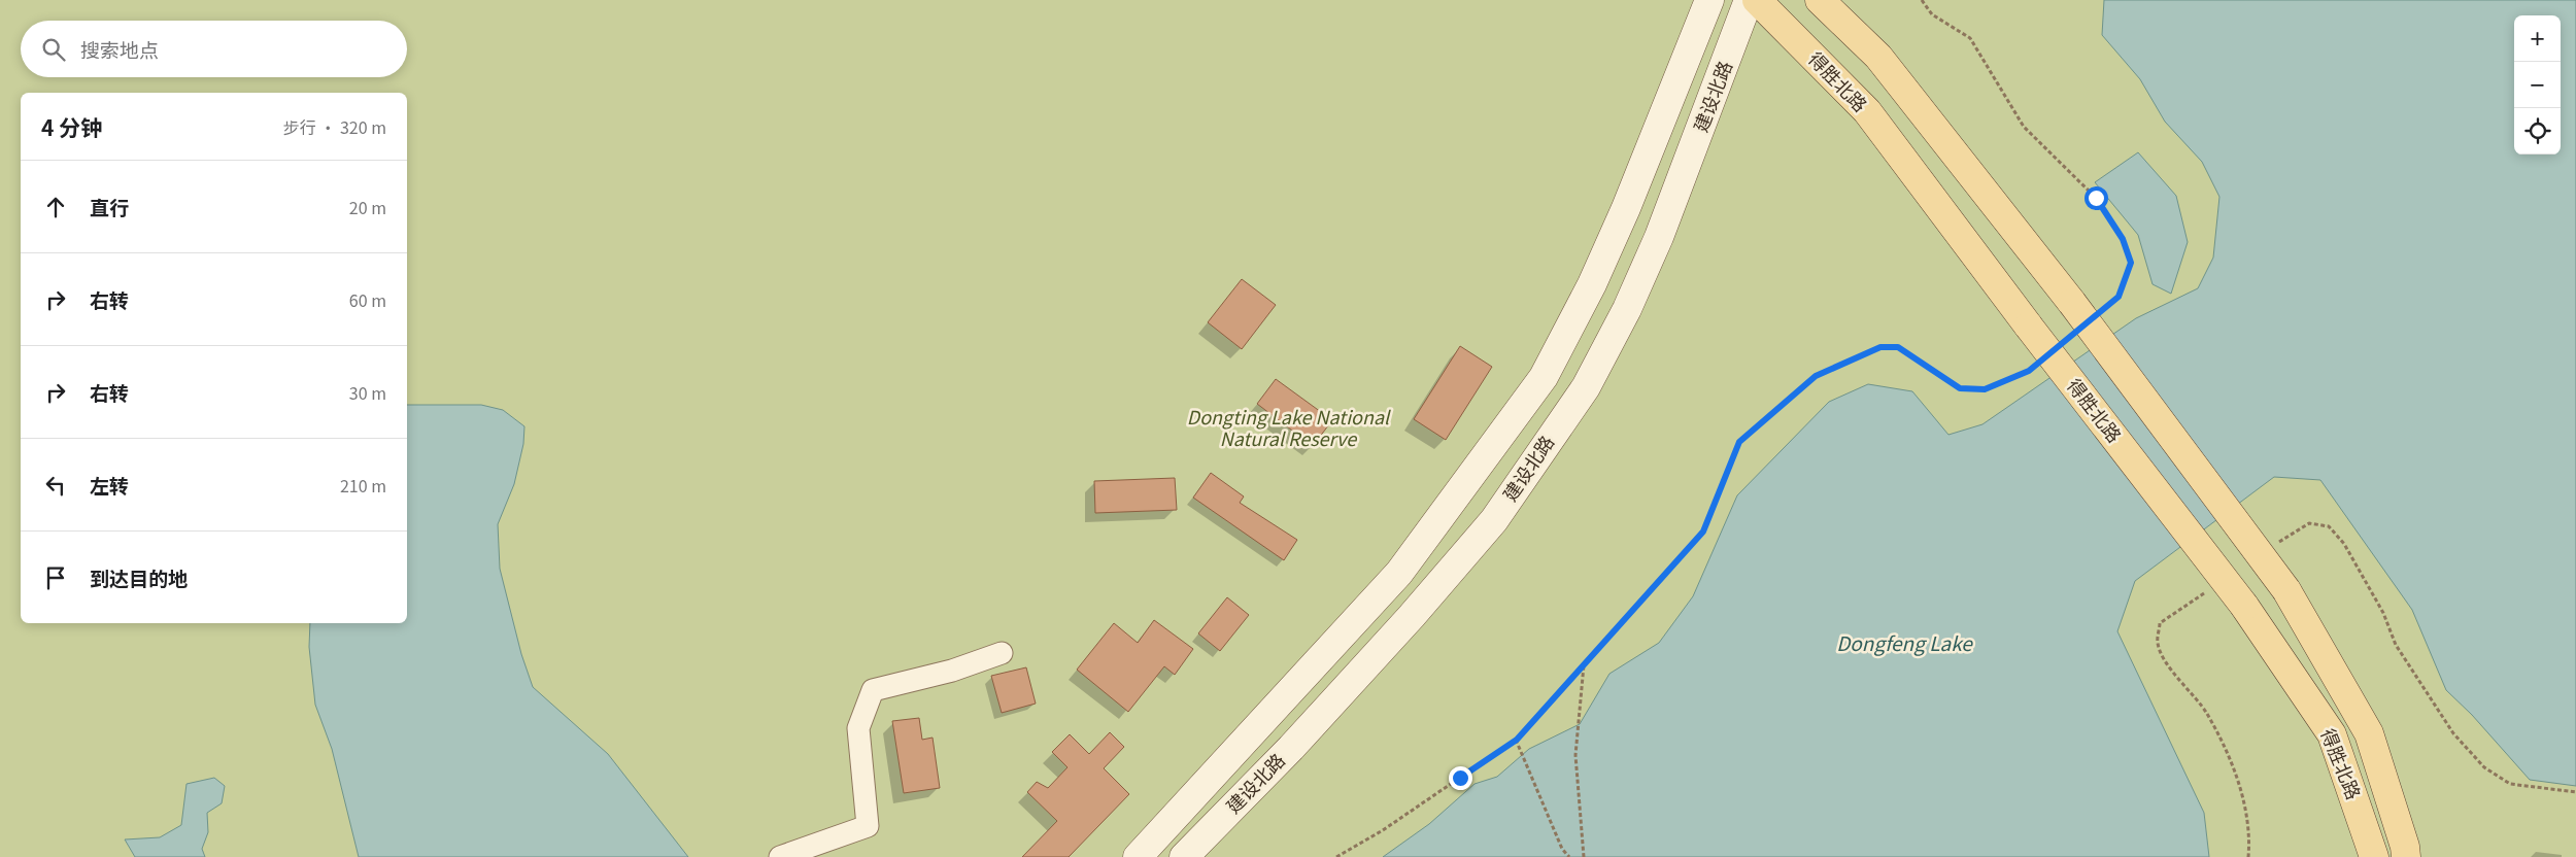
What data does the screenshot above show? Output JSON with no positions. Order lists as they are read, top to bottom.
{
  "streets": {
    "main road": ["得胜北路", "建设北路"]
  },
  "water": ["Dongfeng Lake"],
  "parks": ["Dongting Lake National Natural Reserve"],
  "page": {
    "map_buttons": ["+", "−"],
    "search": "搜索地点",
    "heading": ["4 分钟", "步行 · 320 m"],
    "list": [
      ["直行", "20 m"],
      ["右转", "60 m"],
      ["右转", "30 m"],
      ["左转", "210 m"],
      "到达目的地"
    ]
  }
}
